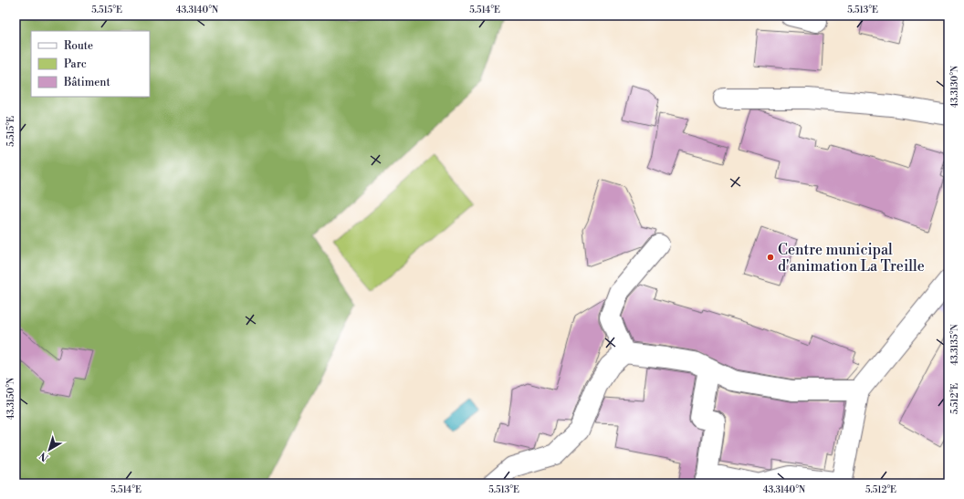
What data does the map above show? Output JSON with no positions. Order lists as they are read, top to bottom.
{
  "places": ["Centre municipal d'animation La Treille"],
  "legend": ["Route", "Parc", "Bâtiment"],
  "north": "bottom left",
  "coordinates": [
    "5.515°E",
    "43.3140°N",
    "5.514°E",
    "5.513°E",
    "43.3130°N",
    "43.3135°N",
    "5.512°E",
    "43.3150°N"
  ]
}
